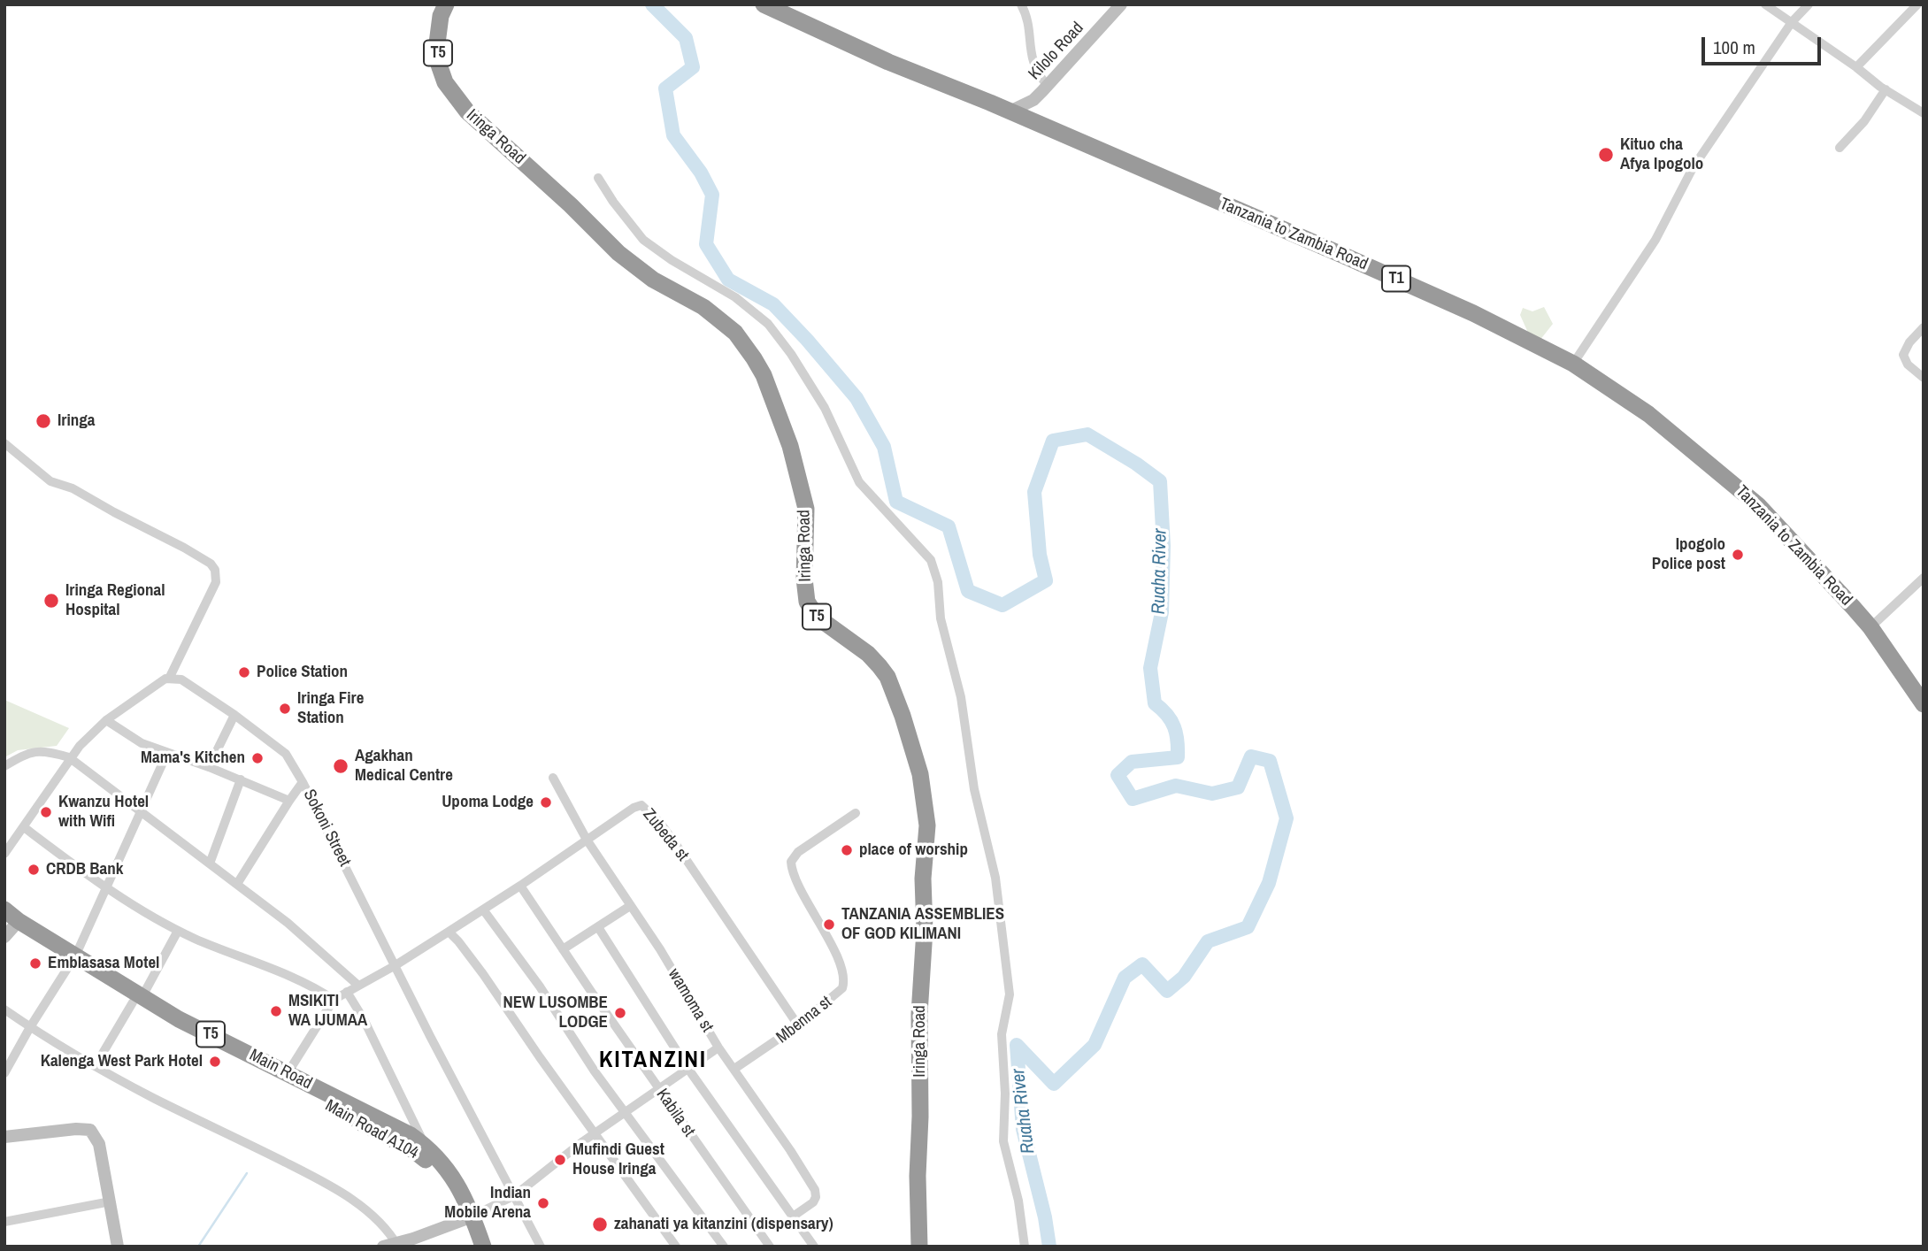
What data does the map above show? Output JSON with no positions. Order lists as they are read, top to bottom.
{
  "streets": {
    "highway": [
      "T5",
      "Iringa Road",
      "Tanzania to Zambia Road",
      "T1",
      "Main Road",
      "Main Road A104"
    ],
    "street": [
      "Kilolo Road",
      "Sokoni Street",
      "Zubeda st",
      "wamoma st",
      "Mbenna st",
      "Kabila st"
    ]
  },
  "crossings": [
    ["Kilolo Road", "Tanzania to Zambia Road"],
    ["T5", "Main Road A104"],
    ["Sokoni Street", "Zubeda st"],
    ["Zubeda st", "wamoma st"],
    ["Zubeda st", "Mbenna st"],
    ["Zubeda st", "Kabila st"],
    ["wamoma st", "Mbenna st"],
    ["Main Road", "Main Road A104"]
  ],
  "districts": ["KITANZINI"],
  "water": ["Ruaha River"],
  "places": [
    "Kituo cha Afya Ipogolo",
    "Iringa",
    "Ipogolo Police post",
    "Iringa Regional Hospital",
    "Police Station",
    "Iringa Fire Station",
    "Mama's Kitchen",
    "Agakhan Medical Centre",
    "Upoma Lodge",
    "Kwanzu Hotel with Wifi",
    "place of worship",
    "CRDB Bank",
    "TANZANIA ASSEMBLIES OF GOD KILIMANI",
    "Emblasasa Motel",
    "MSIKITI WA IJUMAA",
    "NEW LUSOMBE LODGE",
    "Kalenga West Park Hotel",
    "Mufindi Guest House Iringa",
    "Indian Mobile Arena",
    "zahanati ya kitanzini (dispensary)"
  ],
  "scale_bar": "100 m"
}
